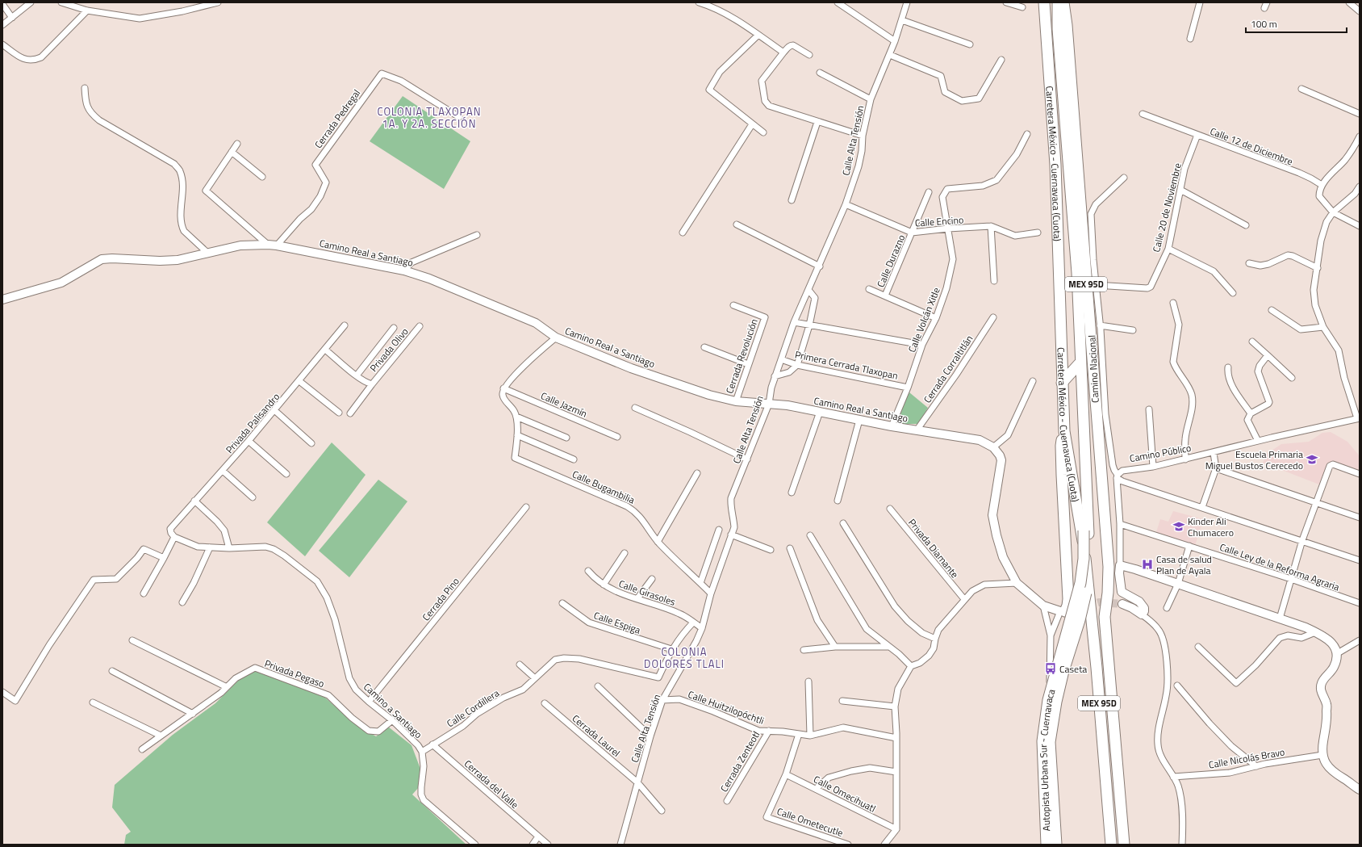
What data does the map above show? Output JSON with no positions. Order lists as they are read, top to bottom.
{
  "streets": {
    "highway": ["Carretera México - Cuernavaca (Cuota)", "MEX 95D", "Autopista Urbana Sur - Cuernavaca"],
    "street": [
      "Cerrada Pedregal",
      "Calle Alta Tensión",
      "Calle 12 de Diciembre",
      "Calle 20 de Noviembre",
      "Calle Encino",
      "Camino Real a Santiago",
      "Calle Durazno",
      "Calle Volcán Xitle",
      "Privada Olivo",
      "Cerrada Revolución",
      "Primera Cerrada Tlaxopan",
      "Cerrada Corraltitlán",
      "Camino Nacional",
      "Calle Jazmín",
      "Privada Palisandro",
      "Camino Público",
      "Calle Bugambilia",
      "Privada Diamante",
      "Calle Ley de la Reforma Agraria",
      "Calle Girasoles",
      "Cerrada Pino",
      "Calle Espiga",
      "Privada Pegaso",
      "Calle Huitzilopóchtli",
      "Calle Cordillera",
      "Camino a Santiago",
      "Cerrada Laurel",
      "Calle Nicolás Bravo",
      "Cerrada Zenteotl",
      "Cerrada del Valle",
      "Calle Omecihuatl",
      "Calle Ometecutle"
    ]
  },
  "crossings": [
    ["Cerrada Pedregal", "Camino Real a Santiago"],
    ["Calle Alta Tensión", "Calle Encino"],
    ["Calle Alta Tensión", "Camino Real a Santiago"],
    ["Calle Alta Tensión", "Primera Cerrada Tlaxopan"],
    ["Calle Alta Tensión", "Calle Bugambilia"],
    ["Calle Alta Tensión", "Calle Girasoles"],
    ["Calle Alta Tensión", "Calle Huitzilopóchtli"],
    ["Calle Alta Tensión", "Cerrada Laurel"],
    ["Calle 12 de Diciembre", "Calle 20 de Noviembre"],
    ["Calle 20 de Noviembre", "Camino Nacional"],
    ["Calle Encino", "Calle Durazno"],
    ["Calle Encino", "Calle Volcán Xitle"],
    ["Camino Real a Santiago", "Calle Volcán Xitle"],
    ["Camino Real a Santiago", "Cerrada Revolución"],
    ["Camino Real a Santiago", "Cerrada Corraltitlán"],
    ["Calle Volcán Xitle", "Primera Cerrada Tlaxopan"],
    ["Privada Olivo", "Privada Palisandro"],
    ["Camino Nacional", "Camino Público"],
    ["Privada Palisandro", "Camino a Santiago"],
    ["Cerrada Pino", "Camino a Santiago"],
    ["Calle Espiga", "Calle Cordillera"],
    ["Privada Pegaso", "Camino a Santiago"],
    ["Calle Huitzilopóchtli", "Cerrada Zenteotl"],
    ["Calle Cordillera", "Camino a Santiago"],
    ["Calle Cordillera", "Cerrada del Valle"],
    ["Calle Omecihuatl", "Calle Ometecutle"]
  ],
  "districts": ["COLONIA TLAXOPAN 1A. Y 2A. SECCIÓN", "COLONIA DOLORES TLALI"],
  "places": {
    "school or university": ["Escuela Primaria Miguel Bustos Cerecedo", "Kinder Ali Chumacero"],
    "hospital": ["Casa de salud Plan de Ayala"],
    "bus stop": ["Caseta"]
  },
  "scale_bar": "100 m"
}
